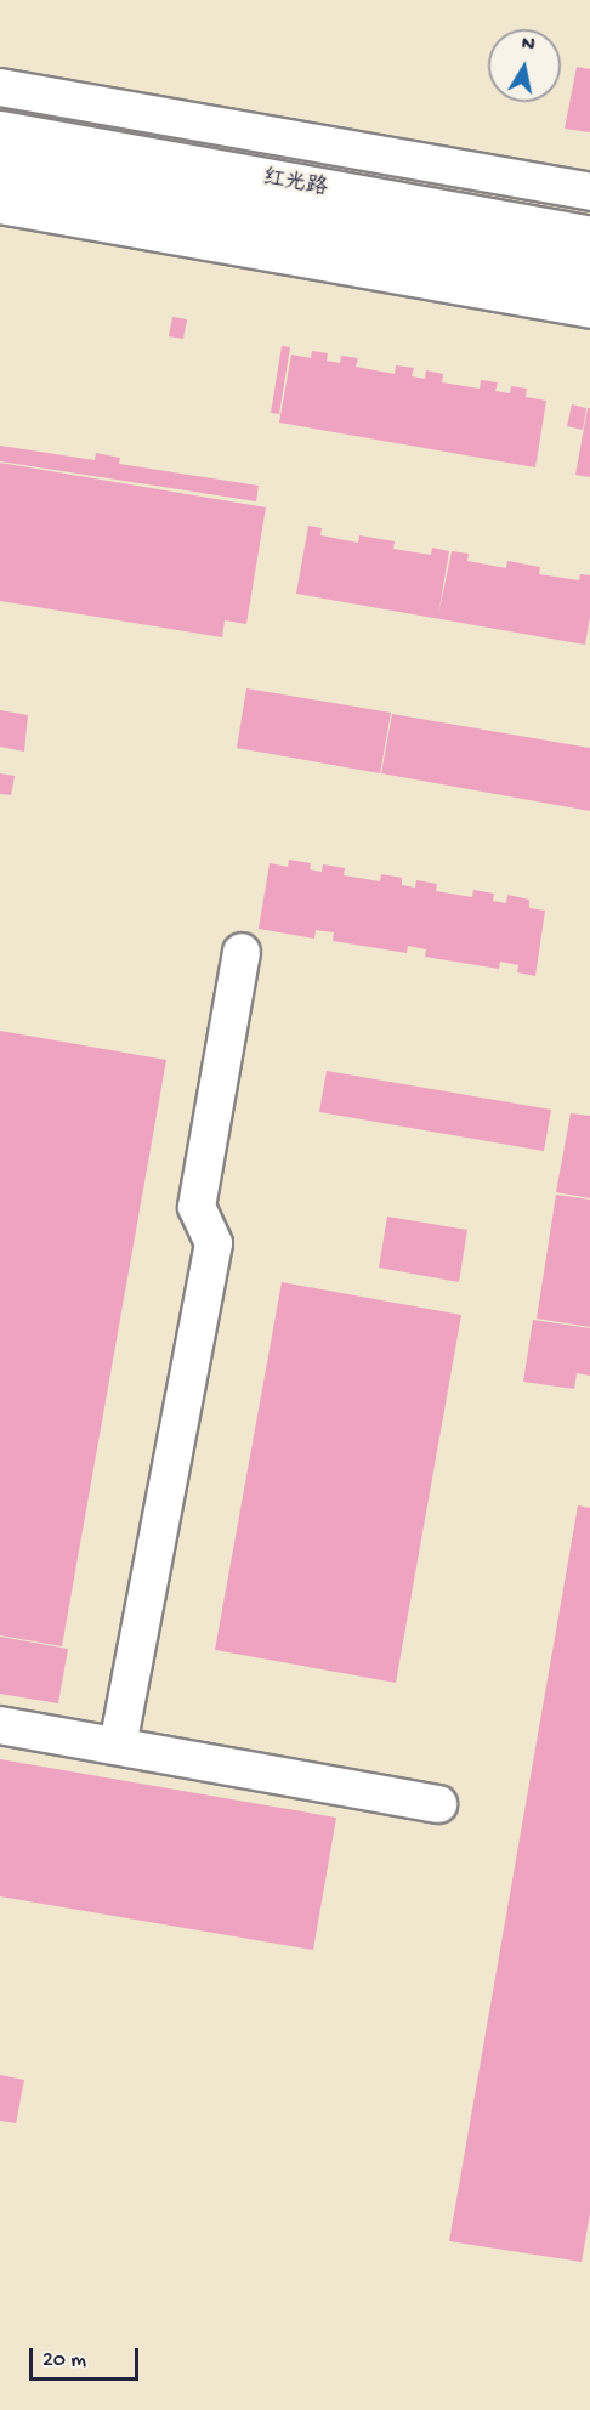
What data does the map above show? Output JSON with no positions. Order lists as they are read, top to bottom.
{
  "streets": {
    "main road": ["红光路"]
  },
  "scale_bar": "20 m",
  "north": "top"
}
